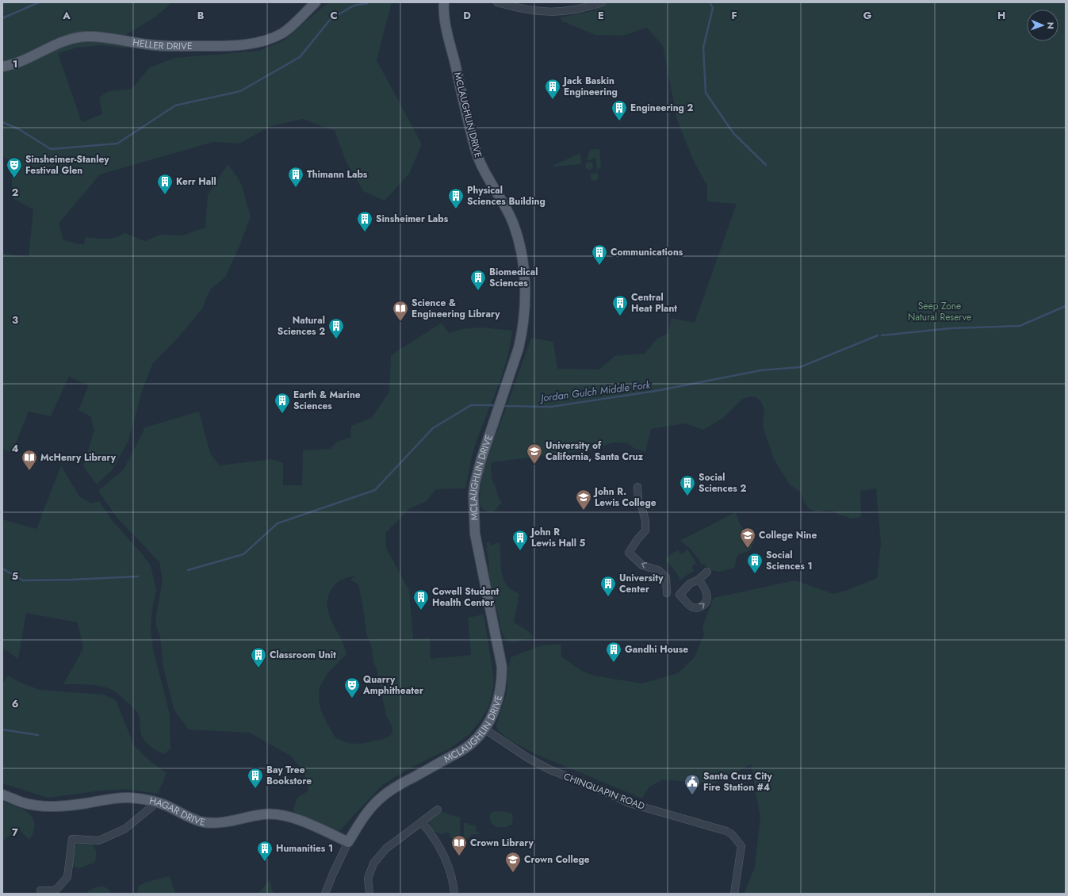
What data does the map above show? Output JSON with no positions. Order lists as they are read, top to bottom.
{
  "streets": {
    "main road": ["HELLER DRIVE", "MCLAUGHLIN DRIVE", "HAGAR DRIVE"],
    "street": ["CHINQUAPIN ROAD"]
  },
  "crossings": [
    ["MCLAUGHLIN DRIVE", "CHINQUAPIN ROAD"],
    ["MCLAUGHLIN DRIVE", "HAGAR DRIVE"]
  ],
  "water": ["Jordan Gulch Middle Fork"],
  "parks": ["Seep Zone Natural Reserve"],
  "places": {
    "building": [
      "Jack Baskin Engineering",
      "Engineering 2",
      "Thimann Labs",
      "Kerr Hall",
      "Physical Sciences Building",
      "Sinsheimer Labs",
      "Communications",
      "Biomedical Sciences",
      "Central Heat Plant",
      "Natural Sciences 2",
      "Earth & Marine Sciences",
      "Social Sciences 2",
      "John R Lewis Hall 5",
      "Social Sciences 1",
      "University Center",
      "Cowell Student Health Center",
      "Gandhi House",
      "Classroom Unit",
      "Bay Tree Bookstore",
      "Humanities 1"
    ],
    "theatre": ["Sinsheimer-Stanley Festival Glen", "Quarry Amphitheater"],
    "library": ["Science & Engineering Library", "McHenry Library", "Crown Library"],
    "school or university": [
      "University of California, Santa Cruz",
      "John R. Lewis College",
      "College Nine",
      "Crown College"
    ],
    "public building": ["Santa Cruz City Fire Station #4"]
  },
  "north": "right",
  "grid": {
    "columns": [
      "A",
      "B",
      "C",
      "D",
      "E",
      "F",
      "G",
      "H"
    ],
    "rows": [
      "1",
      "2",
      "3",
      "4",
      "5",
      "6",
      "7"
    ]
  }
}
